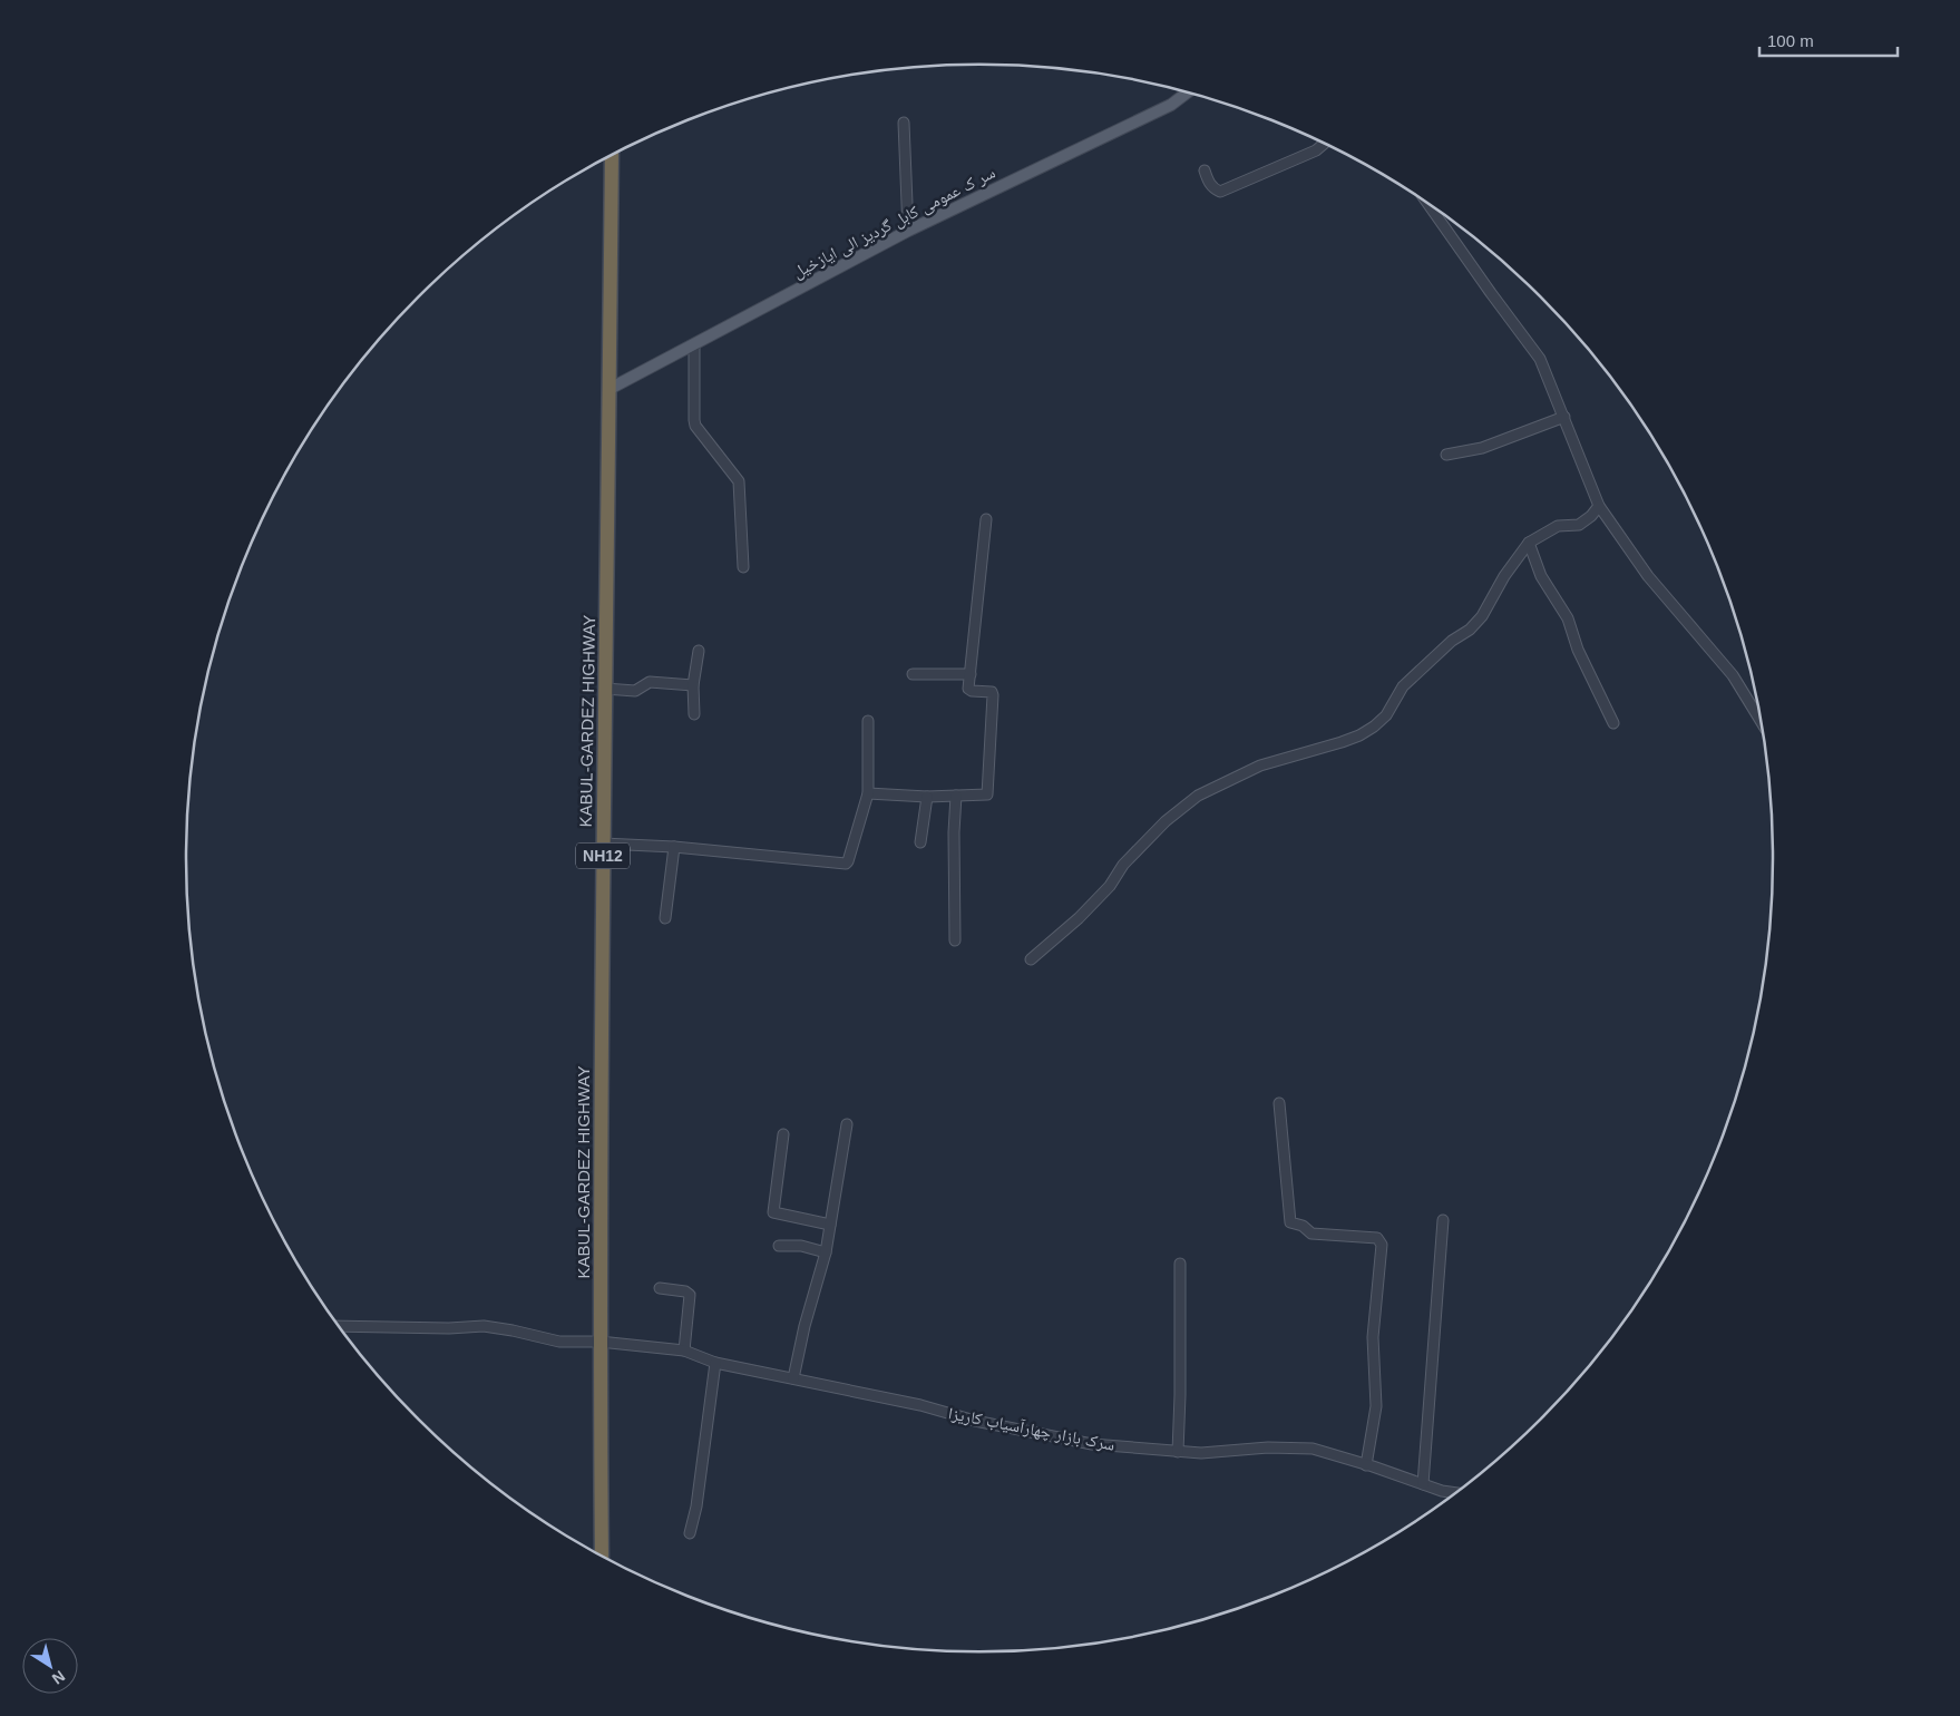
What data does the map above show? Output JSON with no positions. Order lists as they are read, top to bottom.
{
  "streets": {
    "highway": ["KABUL-GARDEZ HIGHWAY", "NH12"],
    "main road": ["سر ک عمومی کابل گردیز الی ایازخیل"],
    "street": ["سرک بازار چهارآسیاب کاریزا"]
  },
  "crossings": [
    ["سر ک عمومی کابل گردیز الی ایازخیل", "KABUL-GARDEZ HIGHWAY"],
    ["KABUL-GARDEZ HIGHWAY", "سرک بازار چهارآسیاب کاریزا"]
  ],
  "scale_bar": "100 m",
  "north": "bottom right"
}
